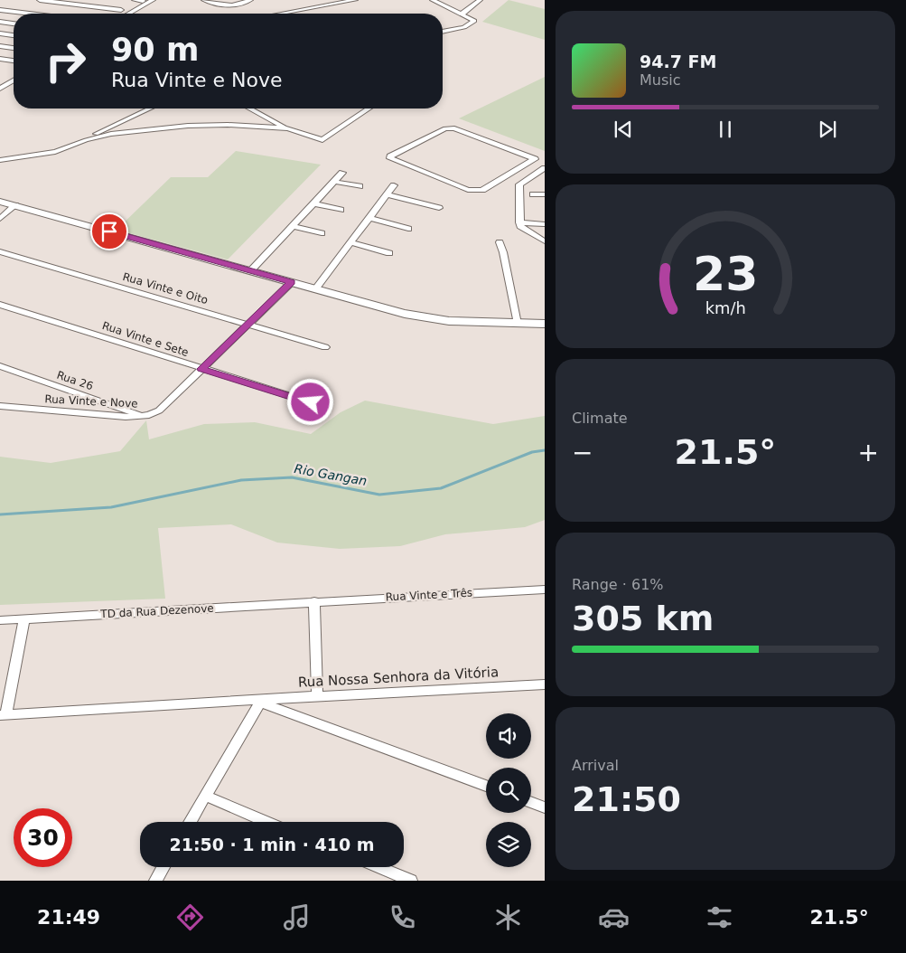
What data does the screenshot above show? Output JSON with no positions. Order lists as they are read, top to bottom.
{
  "streets": {
    "street": [
      "Rua Vinte e Oito",
      "Rua Vinte e Sete",
      "Rua 26",
      "Rua Vinte e Nove",
      "Rua Vinte e Três",
      "TD da Rua Dezenove",
      "Rua Nossa Senhora da Vitória"
    ]
  },
  "crossings": [
    ["Rua Vinte e Oito", "Rua Vinte e Nove"],
    ["Rua Vinte e Sete", "Rua Vinte e Nove"],
    ["Rua 26", "Rua Vinte e Nove"],
    ["Rua Vinte e Três", "TD da Rua Dezenove"]
  ],
  "water": ["Rio Gangan"],
  "page": {
    "turn": ["90 m", "Rua Vinte e Nove"],
    "song": ["94.7 FM", "Music"],
    "tile": [
      "Climate",
      ["Range · 61%", "305 km"],
      ["Arrival", "21:50"]
    ],
    "heat": ["−", "21.5°", "+"],
    "limit": "30",
    "trip": "21:50 · 1 min · 410 m",
    "tabs": ["21:49", "21.5°"],
    "gauge": ["23", "km/h"]
  }
}
